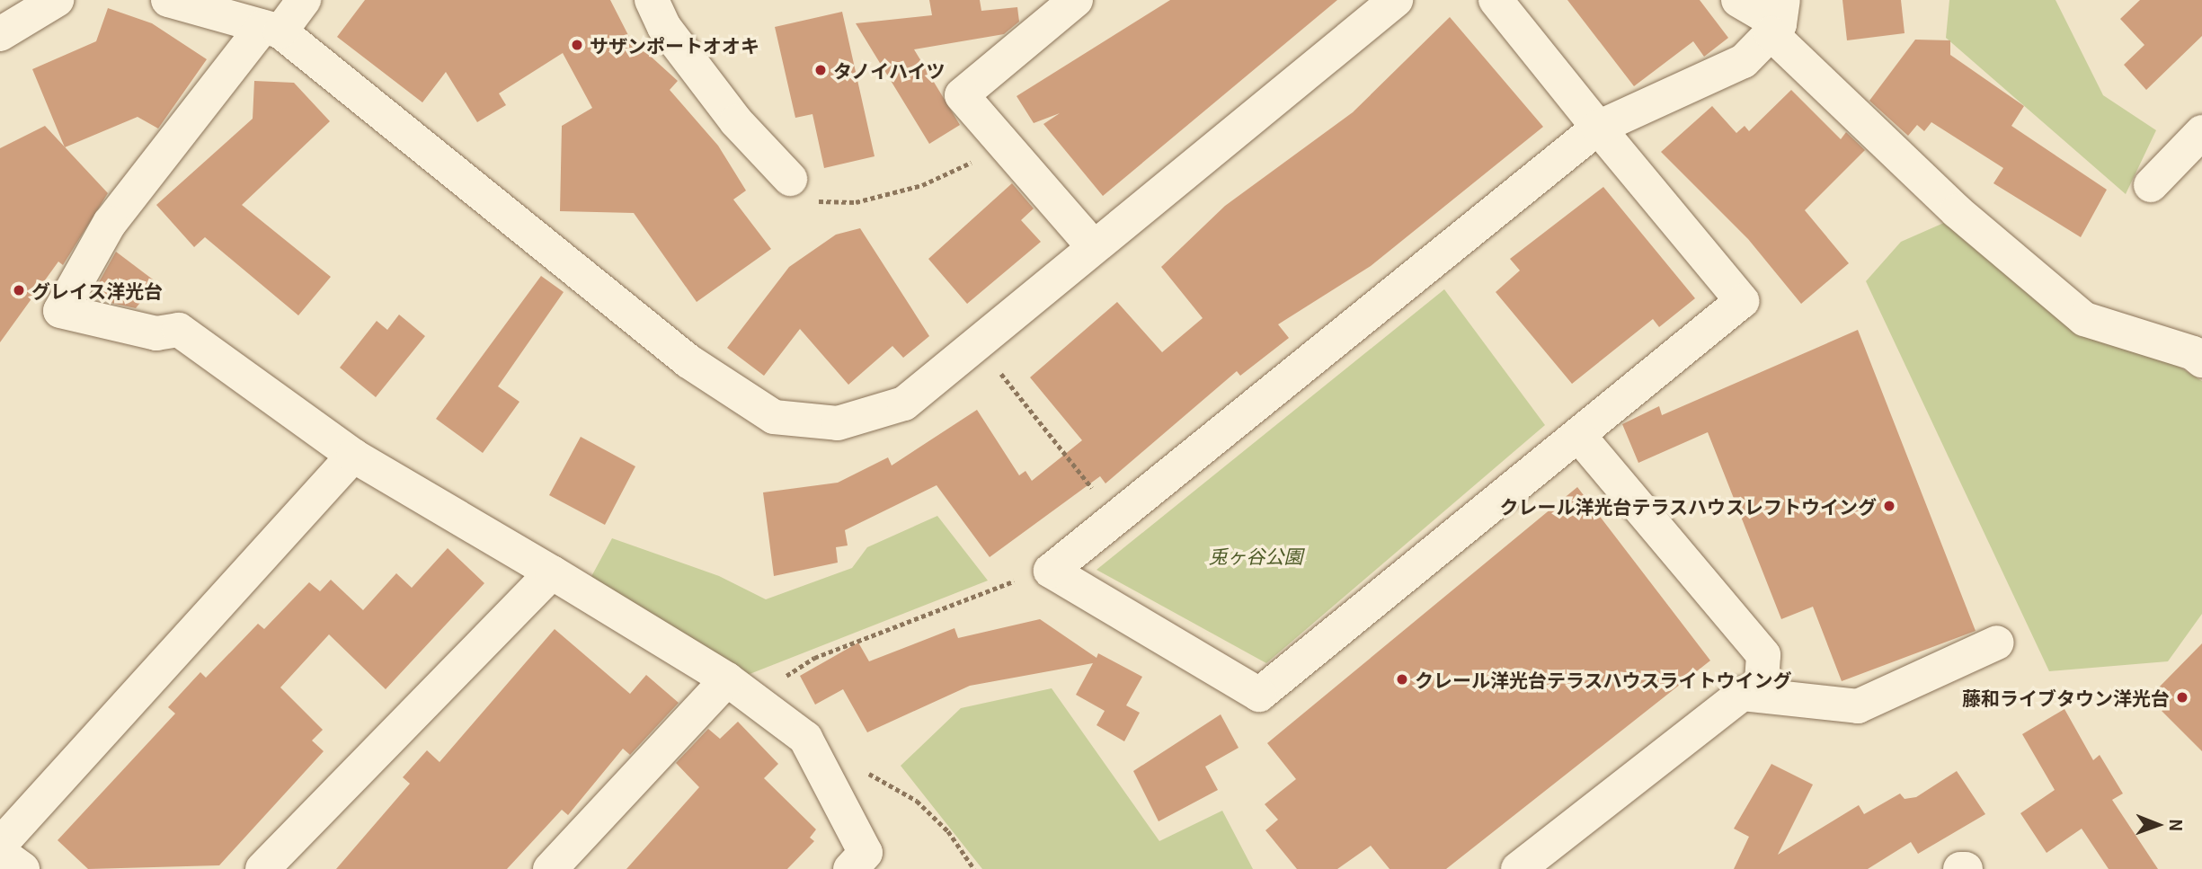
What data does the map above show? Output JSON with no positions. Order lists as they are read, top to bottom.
{
  "parks": ["兎ヶ谷公園"],
  "places": [
    "サザンポートオオキ",
    "タノイハイツ",
    "グレイス洋光台",
    "クレール洋光台テラスハウスレフトウイング",
    "クレール洋光台テラスハウスライトウイング",
    "藤和ライブタウン洋光台"
  ],
  "north": "right"
}
